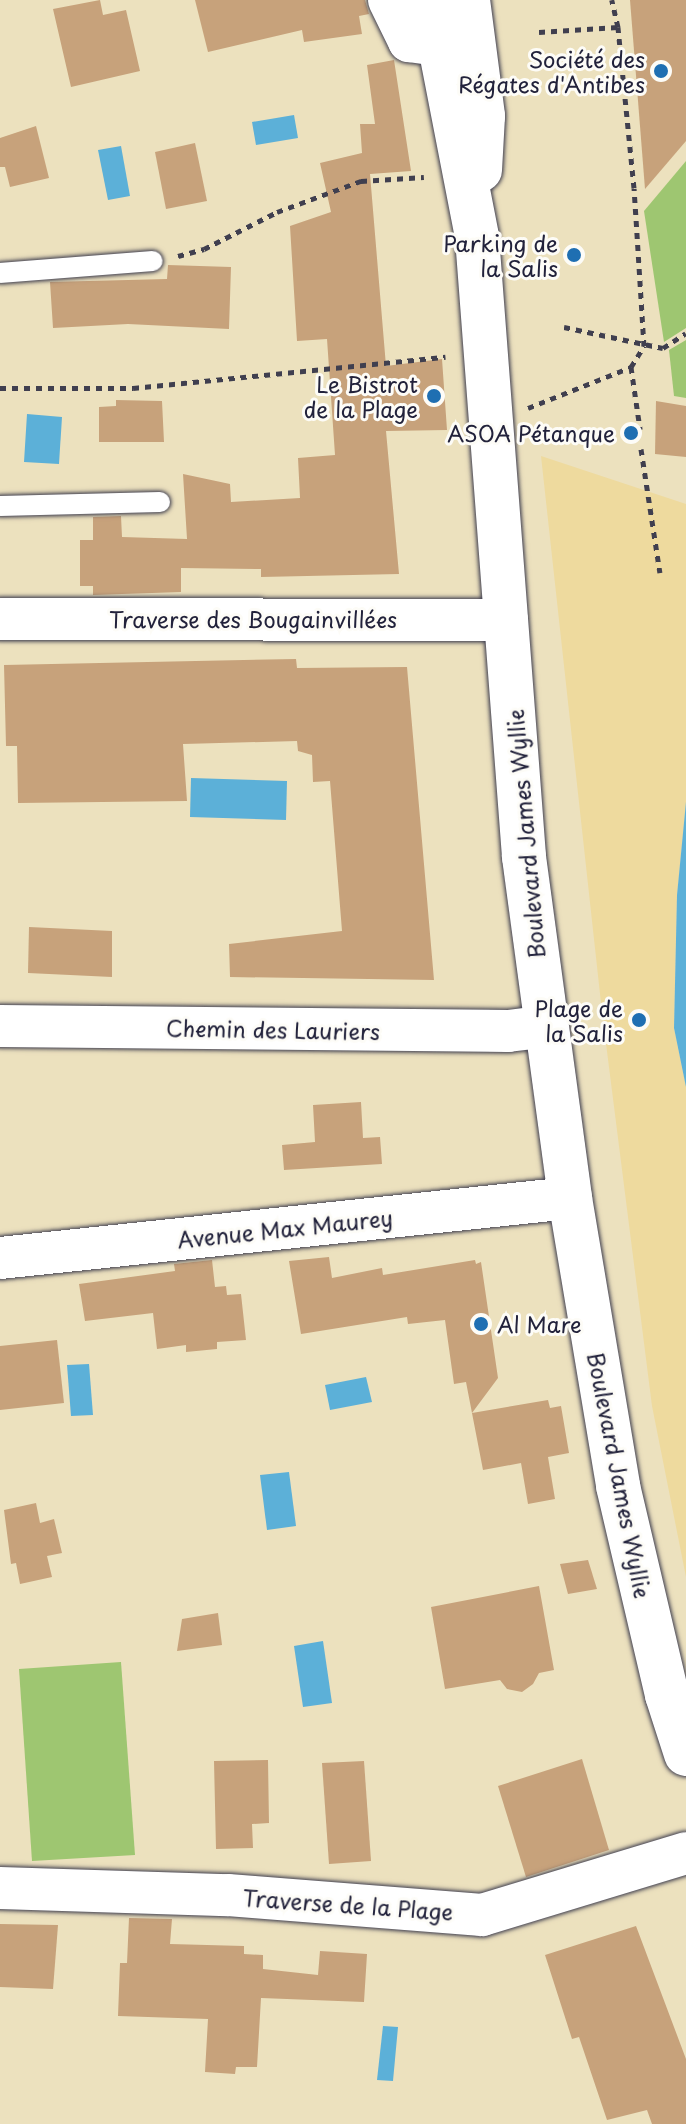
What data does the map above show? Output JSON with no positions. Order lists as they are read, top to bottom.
{
  "streets": {
    "street": [
      "Traverse des Bougainvillées",
      "Boulevard James Wyllie",
      "Chemin des Lauriers",
      "Avenue Max Maurey",
      "Traverse de la Plage"
    ]
  },
  "crossings": [
    ["Traverse des Bougainvillées", "Boulevard James Wyllie"],
    ["Boulevard James Wyllie", "Chemin des Lauriers"],
    ["Boulevard James Wyllie", "Avenue Max Maurey"]
  ],
  "places": [
    "Société des Régates d'Antibes",
    "Parking de la Salis",
    "Le Bistrot de la Plage",
    "ASOA Pétanque",
    "Plage de la Salis",
    "Al Mare"
  ]
}
